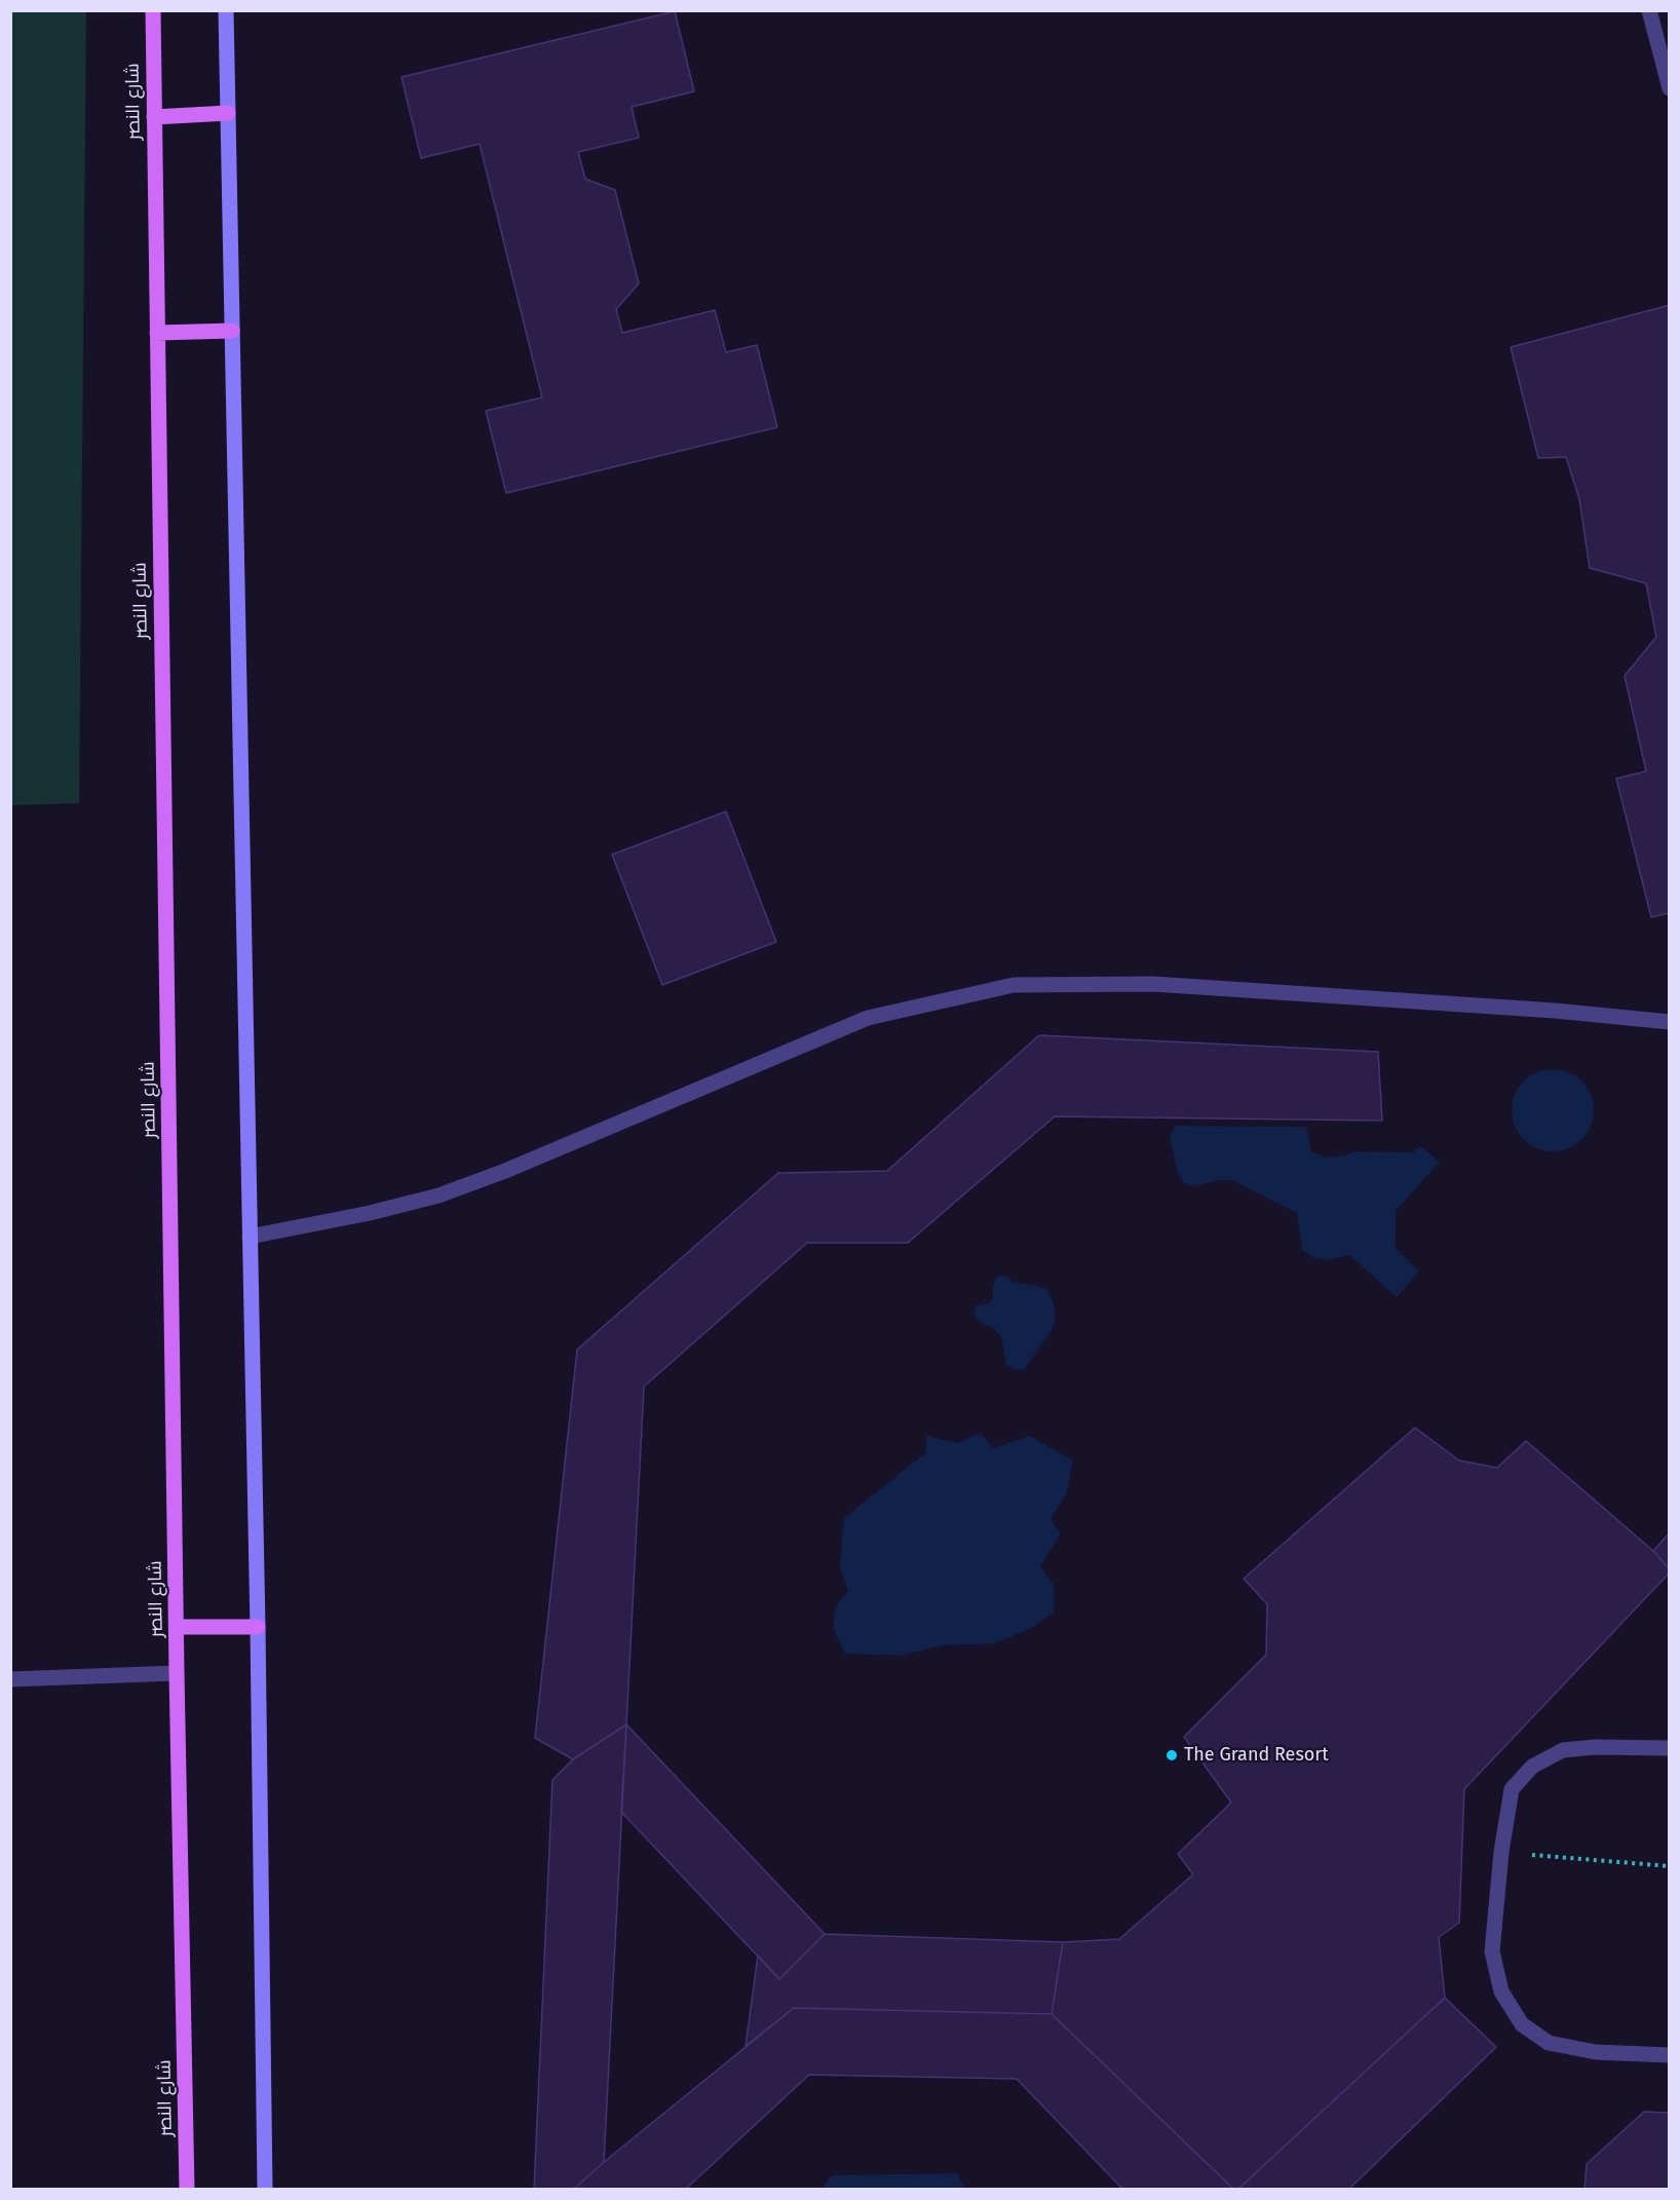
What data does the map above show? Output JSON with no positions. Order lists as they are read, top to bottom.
{
  "streets": {
    "main road": ["شارع النصر"]
  },
  "places": ["The Grand Resort"]
}
